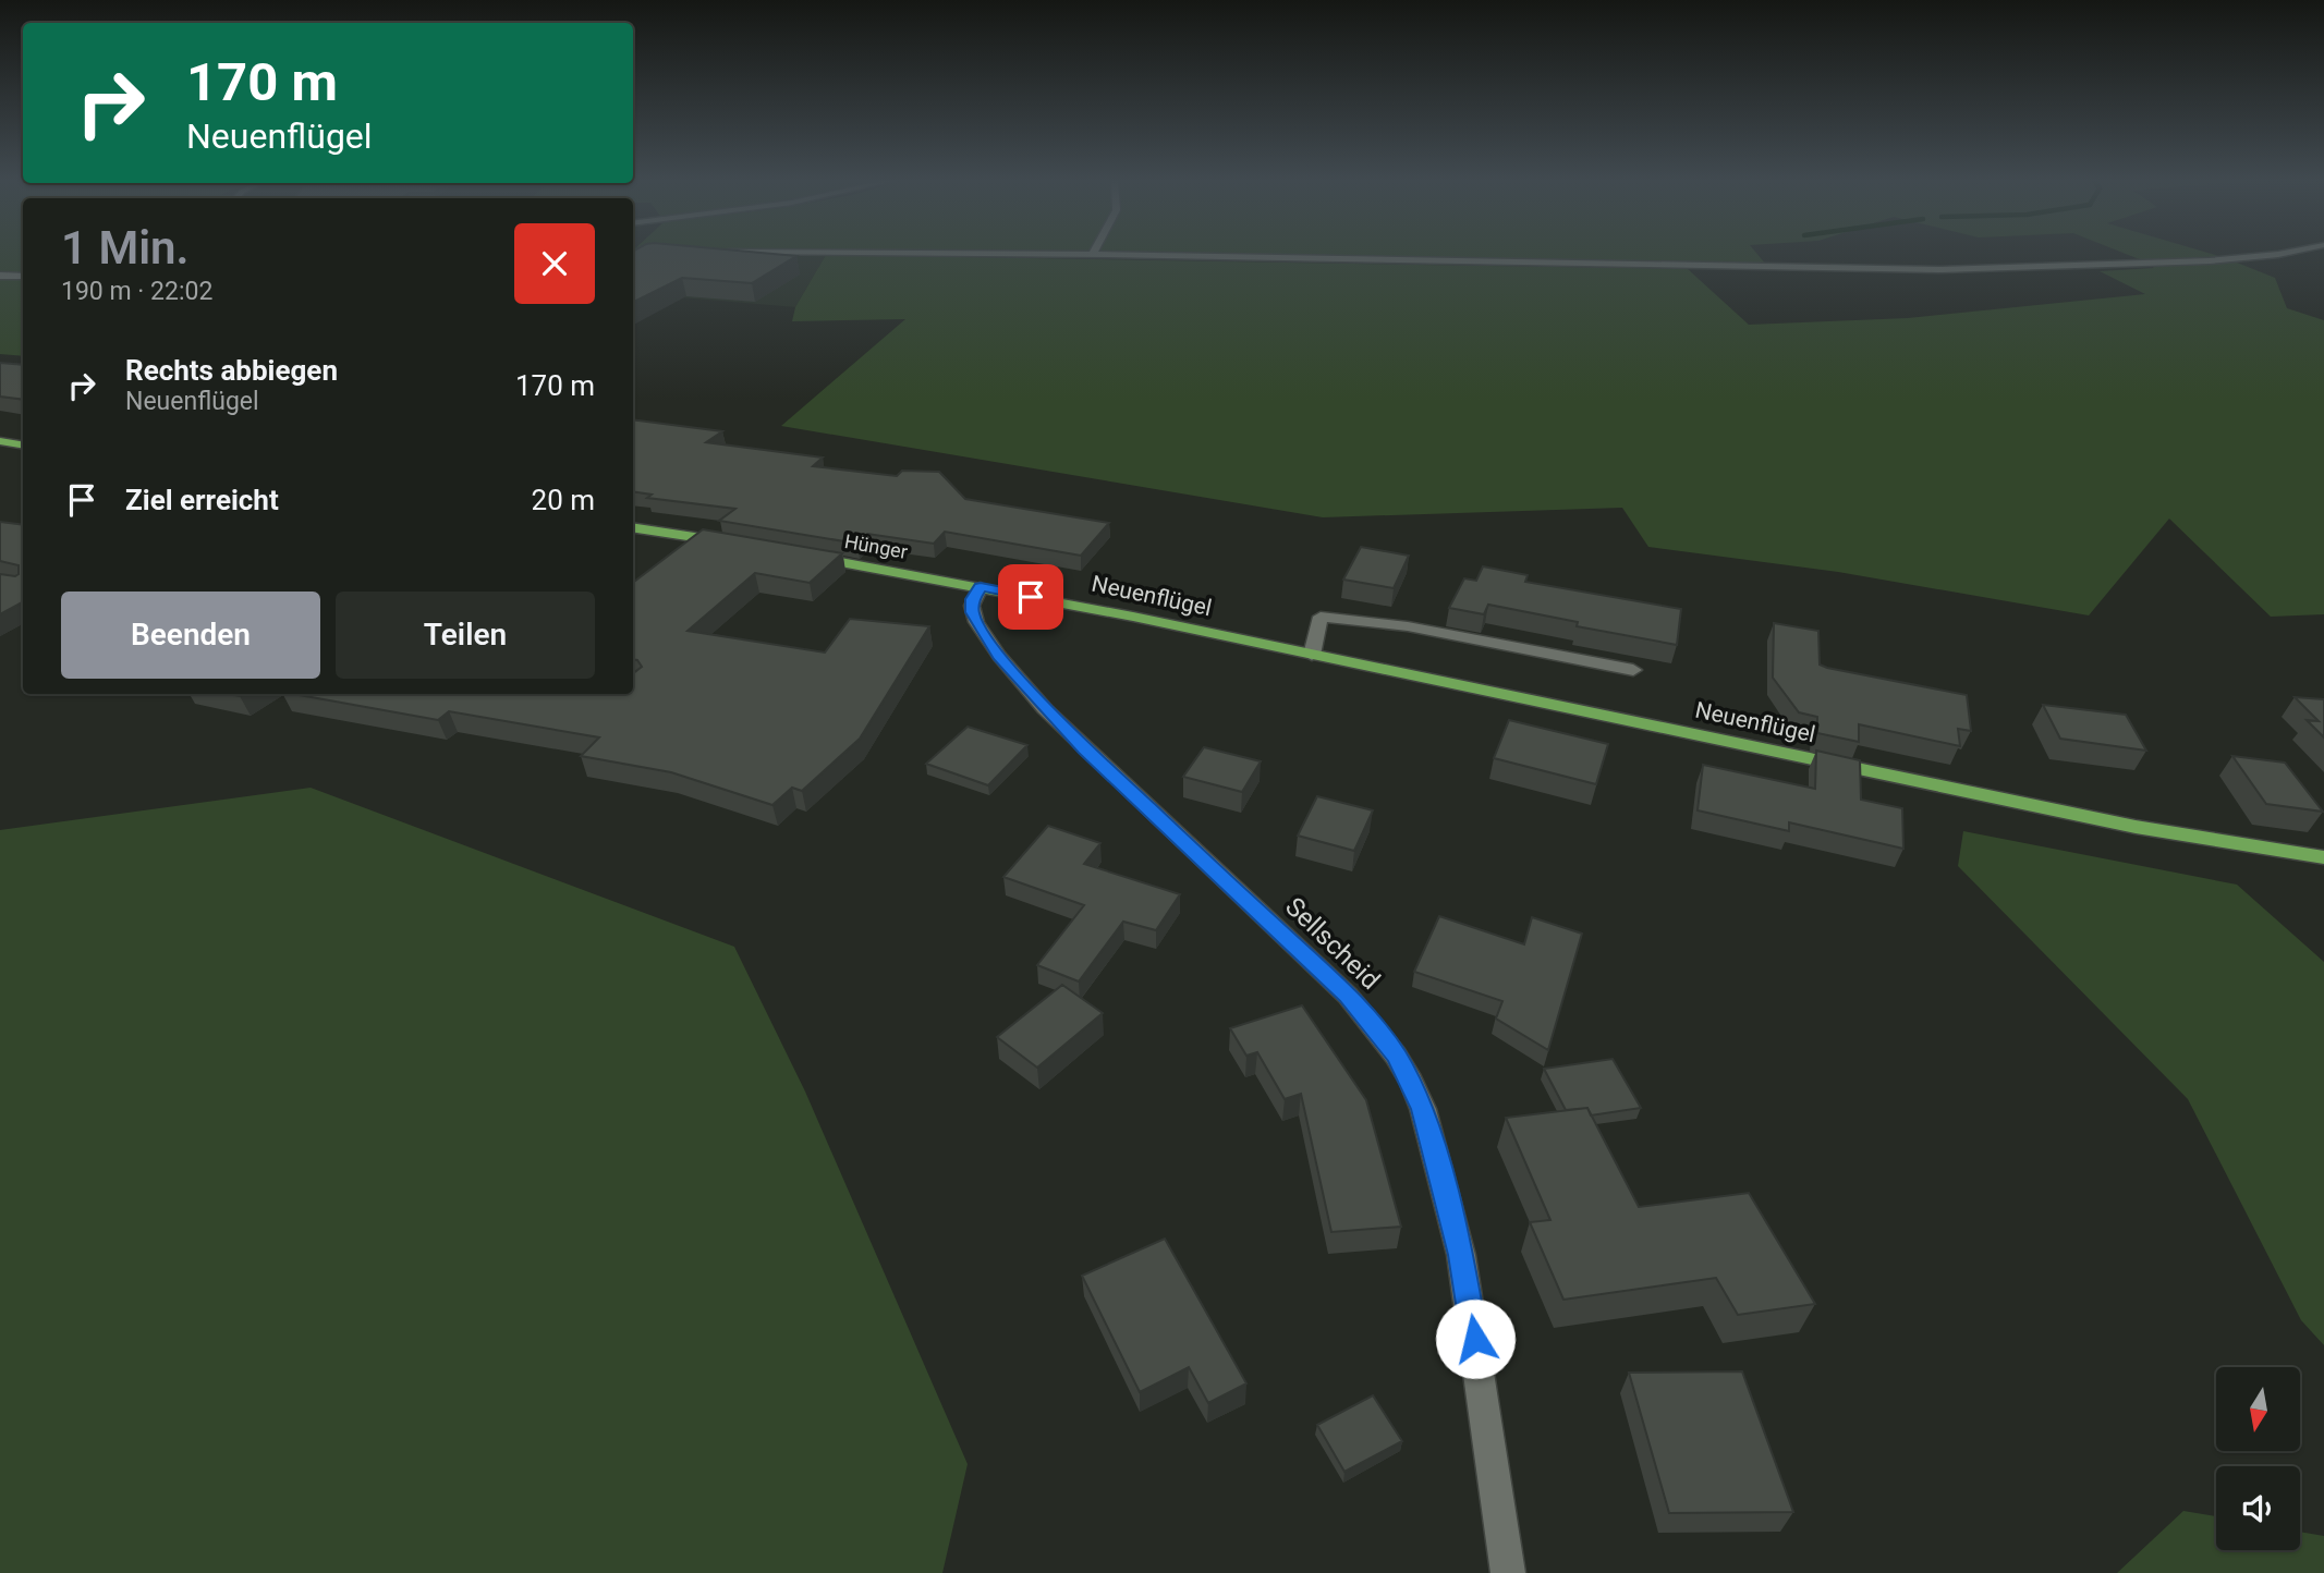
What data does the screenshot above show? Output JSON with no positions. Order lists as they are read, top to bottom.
{
  "streets": {
    "main road": ["Hünger", "Neuenflügel"],
    "street": ["Sellscheid"]
  },
  "crossings": [
    ["Hünger", "Neuenflügel"],
    ["Hünger", "Sellscheid"],
    ["Neuenflügel", "Sellscheid"]
  ],
  "north": "bottom",
  "page": {
    "turn": ["170 m", "Neuenflügel"],
    "heading": ["1 Min.", "190 m · 22:02"],
    "list": [
      {
        "name": "Rechts abbiegen",
        "note": "Neuenflügel",
        "value": "170 m"
      },
      {
        "name": "Ziel erreicht",
        "value": "20 m"
      }
    ],
    "buttons": ["Beenden", "Teilen"]
  }
}
